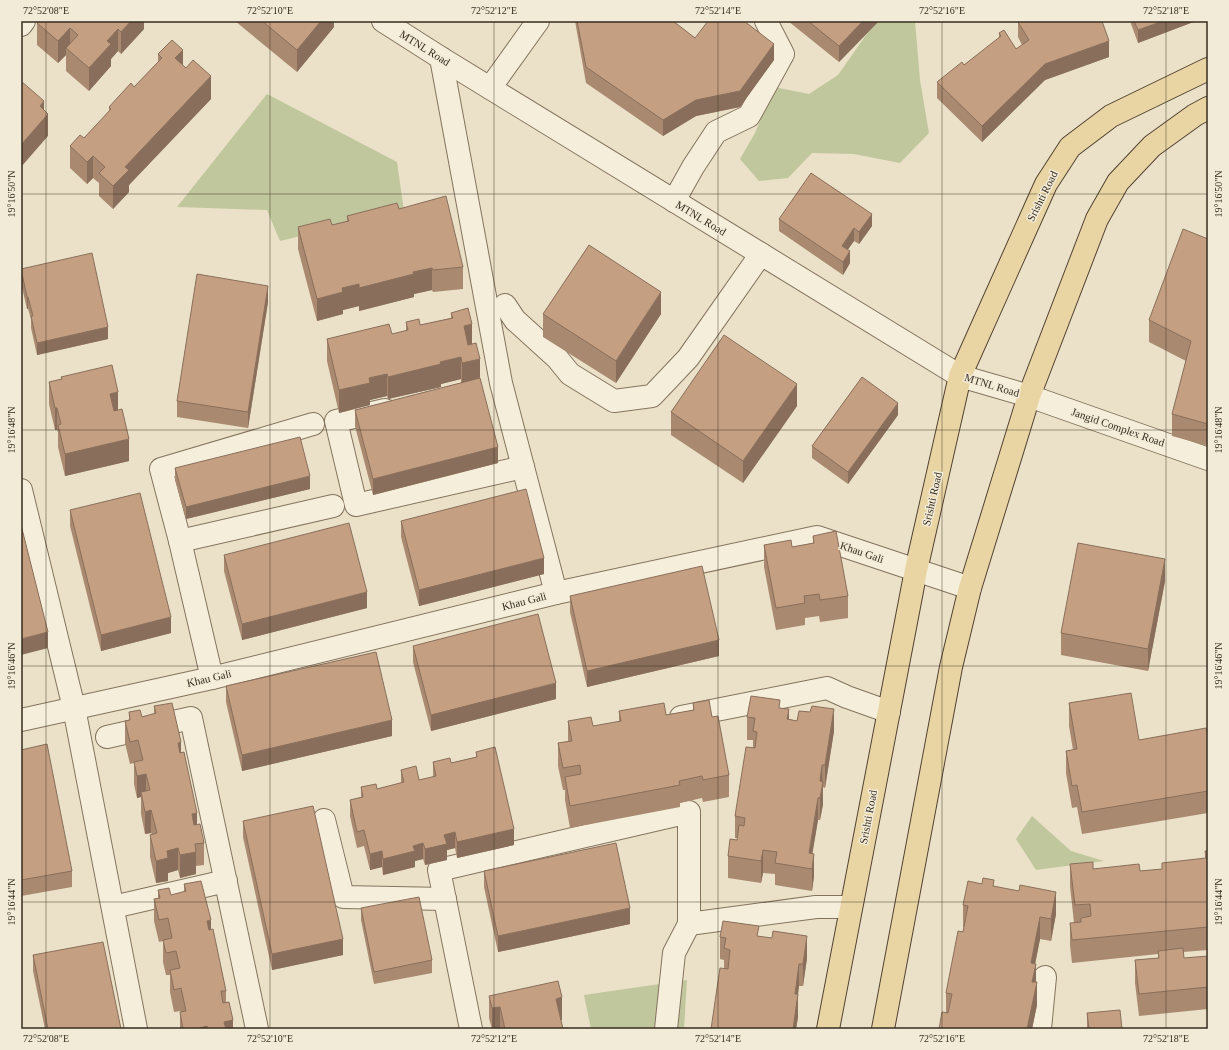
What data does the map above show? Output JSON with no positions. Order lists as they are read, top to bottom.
{
  "streets": {
    "main road": ["Srishti Road"],
    "street": ["MTNL Road", "Jangid Complex Road", "Khau Gali"]
  },
  "crossings": [
    ["MTNL Road", "Srishti Road"],
    ["MTNL Road", "Jangid Complex Road"],
    ["Srishti Road", "Khau Gali"]
  ],
  "coordinates": [
    "72°52'08\"E",
    "72°52'10\"E",
    "72°52'12\"E",
    "72°52'14\"E",
    "72°52'16\"E",
    "72°52'18\"E",
    "19°16'50\"N",
    "19°16'48\"N",
    "19°16'46\"N",
    "19°16'44\"N"
  ]
}
